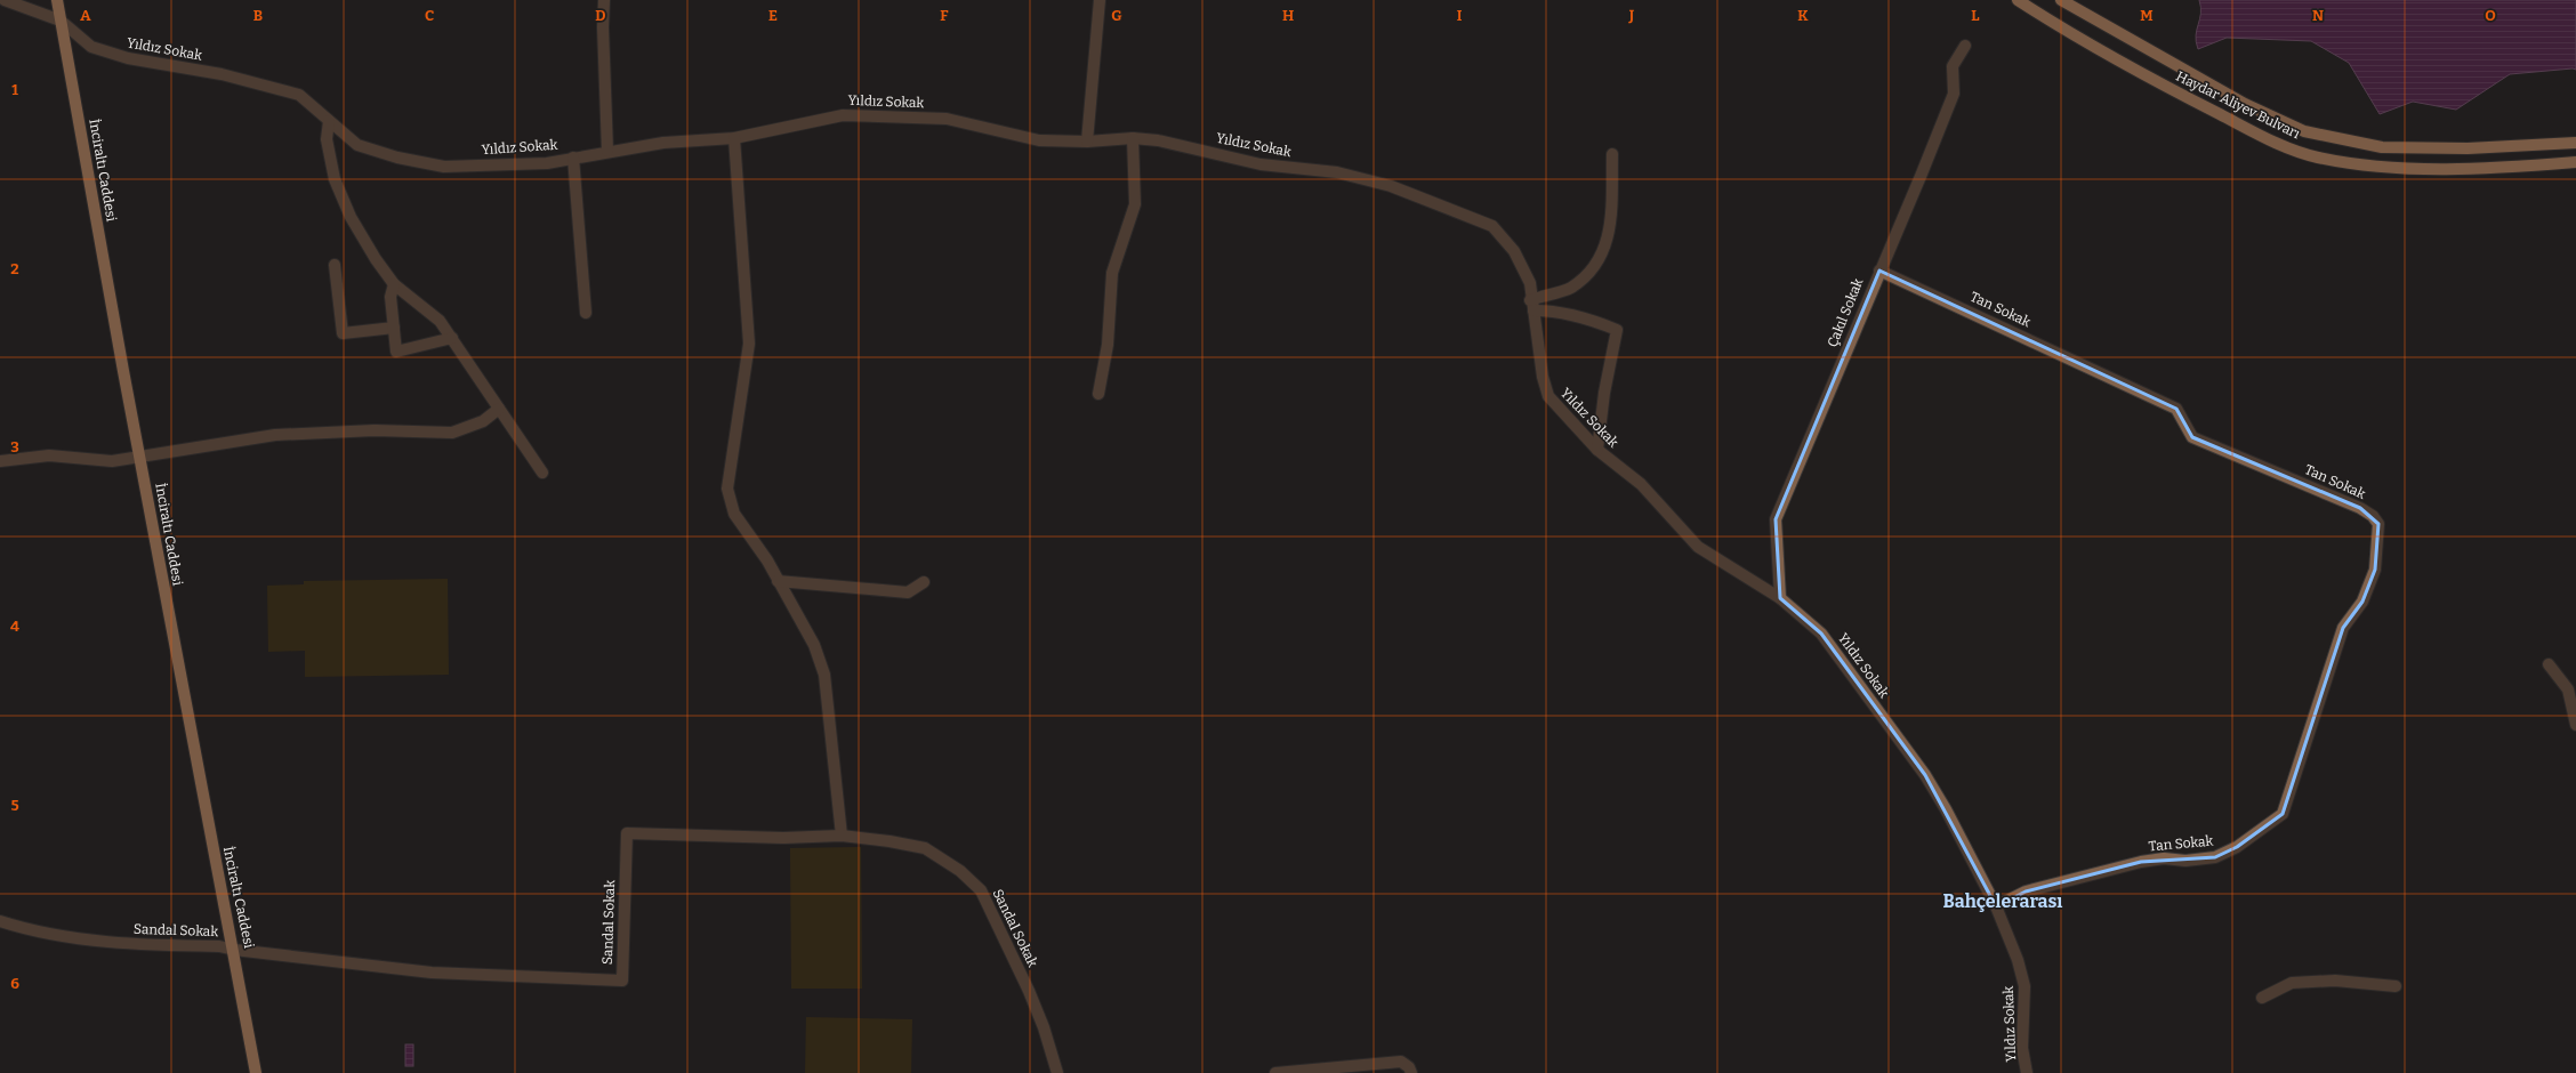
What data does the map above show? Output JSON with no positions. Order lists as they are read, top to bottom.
{
  "streets": {
    "main road": ["Haydar Aliyev Bulvarı", "İnciraltı Caddesi"],
    "street": [
      "Yıldız Sokak",
      "Tan Sokak",
      "Çakıl Sokak",
      "Sandal Sokak"
    ]
  },
  "crossings": [
    ["Yıldız Sokak", "İnciraltı Caddesi"],
    ["Yıldız Sokak", "Tan Sokak"],
    ["Yıldız Sokak", "Çakıl Sokak"],
    ["İnciraltı Caddesi", "Sandal Sokak"],
    ["Tan Sokak", "Çakıl Sokak"]
  ],
  "districts": ["Bahçelerarası"],
  "grid": {
    "columns": [
      "A",
      "B",
      "C",
      "D",
      "E",
      "F",
      "G",
      "H",
      "I",
      "J",
      "K",
      "L",
      "M",
      "N",
      "O"
    ],
    "rows": [
      "1",
      "2",
      "3",
      "4",
      "5",
      "6"
    ]
  }
}
